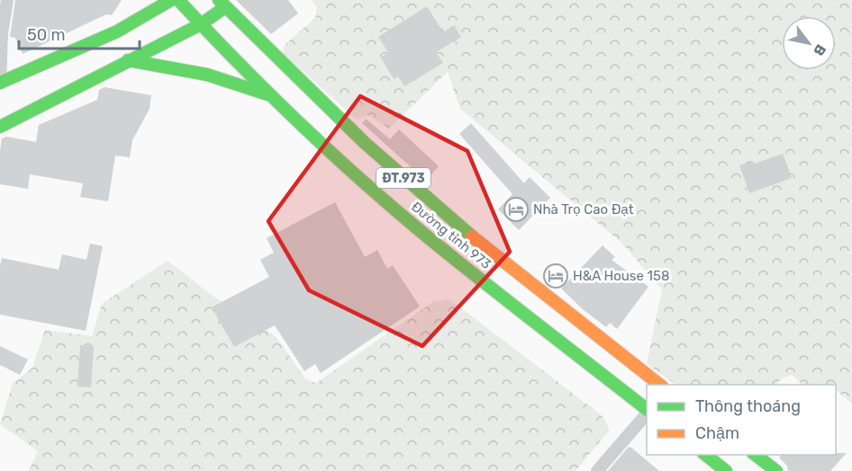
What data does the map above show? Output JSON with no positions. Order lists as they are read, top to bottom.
{
  "streets": {
    "main road": ["ĐT.973", "Đường tỉnh 973"]
  },
  "crossings": [
    ["ĐT.973", "Đường tỉnh 973"]
  ],
  "places": {
    "hotel": ["Nhà Trọ Cao Đạt", "H&A House 158"]
  },
  "legend": ["Thông thoáng", "Chậm"],
  "scale_bar": "50 m",
  "north": "bottom right"
}
